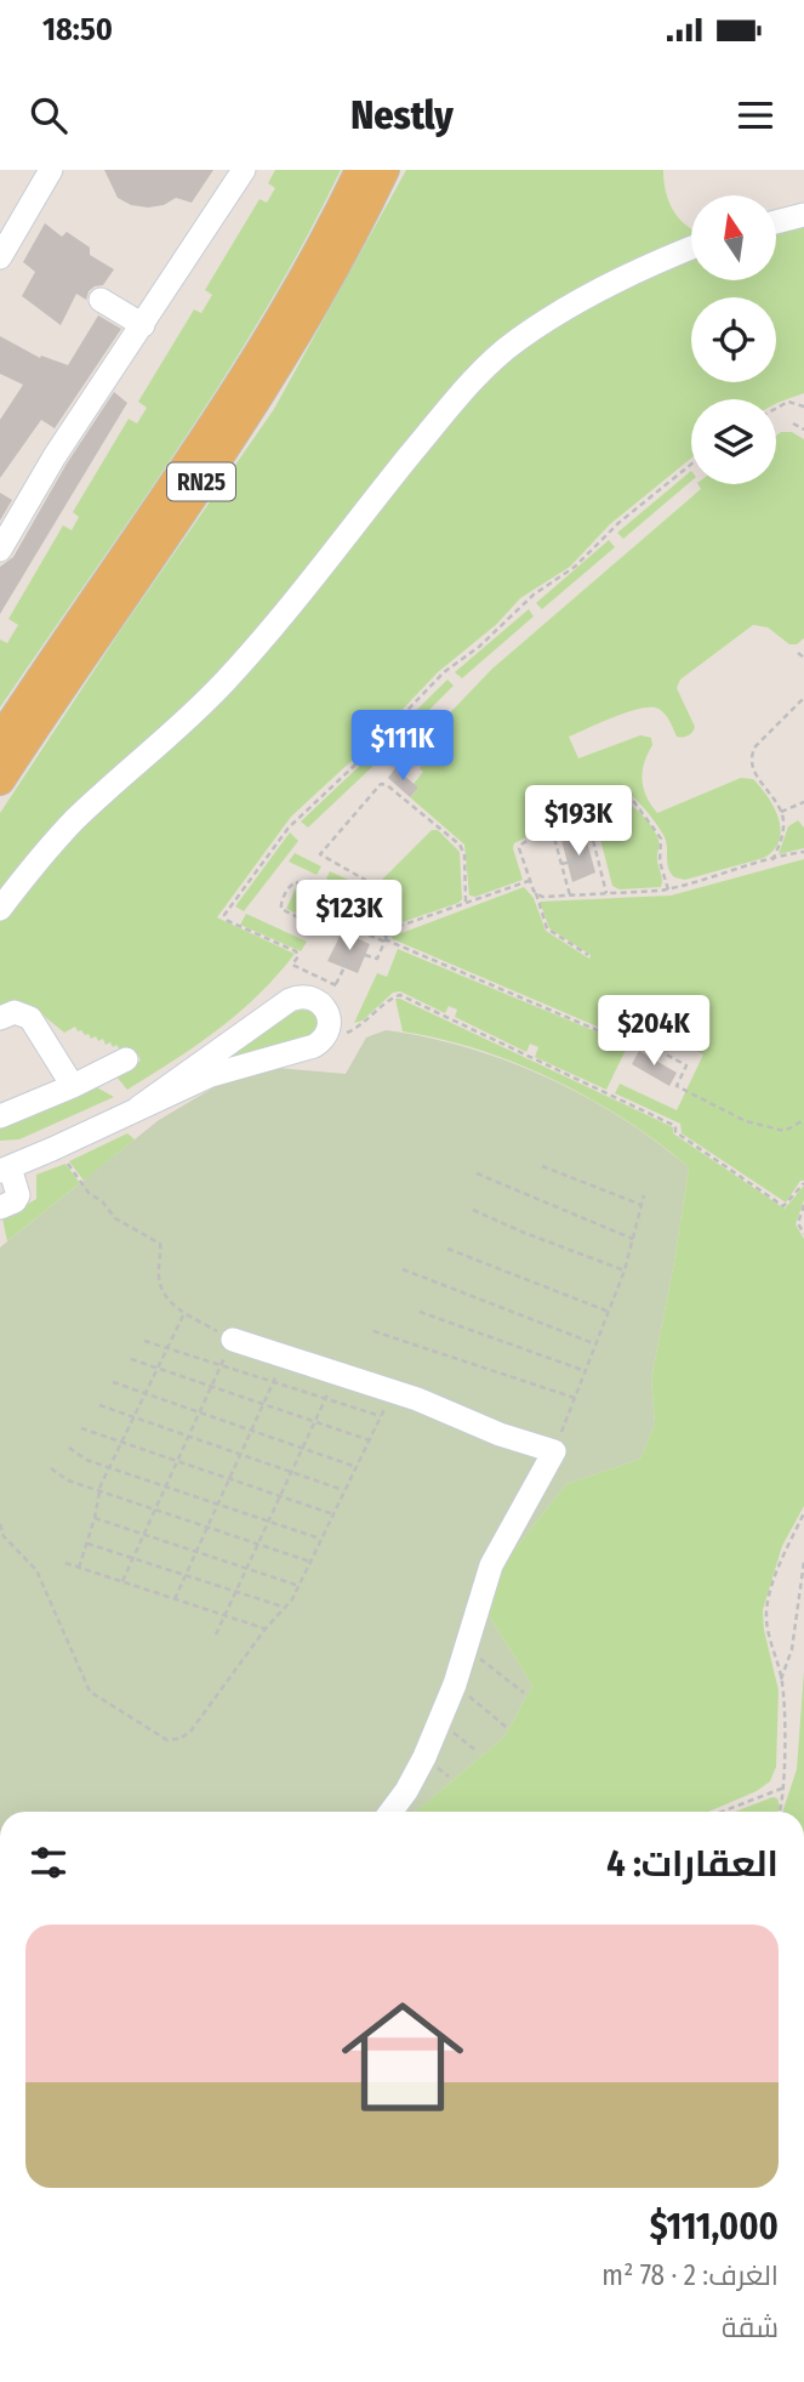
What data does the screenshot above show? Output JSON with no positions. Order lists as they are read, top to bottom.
{
  "streets": {
    "main road": ["RN25"]
  },
  "north": "top",
  "page": {
    "status": "18:50",
    "header": "Nestly",
    "price": [
      "$111K",
      "$193K",
      "$123K",
      "$204K"
    ],
    "heading": "العقارات: 4",
    "list": [
      {
        "name": "$111,000",
        "note": "الغرف: 2 · 78 m² · شقة"
      }
    ]
  }
}
